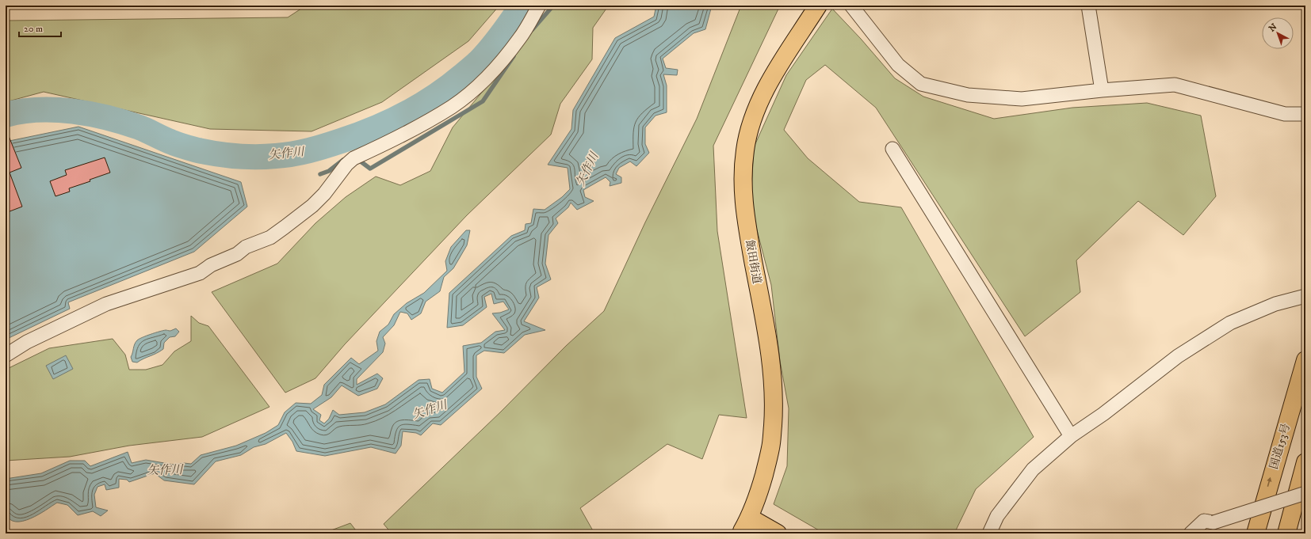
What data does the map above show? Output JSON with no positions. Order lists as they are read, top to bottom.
{
  "streets": {
    "highway": ["飯田街道", "国道153号"]
  },
  "water": ["矢作川"],
  "scale_bar": "20 m",
  "north": "top left"
}
